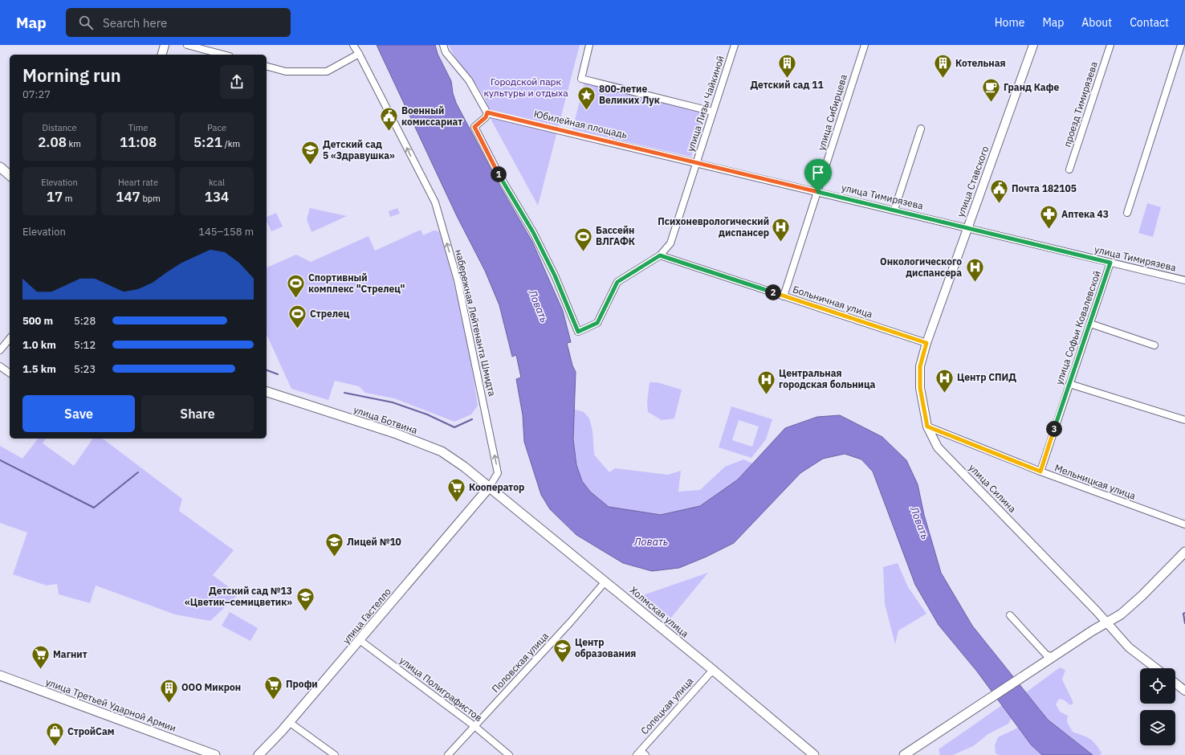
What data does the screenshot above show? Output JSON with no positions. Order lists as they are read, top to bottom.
{
  "streets": {
    "main road": [
      "улица Ботвина",
      "Холмская улица",
      "улица Гастелло",
      "улица Третьей Ударной Армии"
    ],
    "street": [
      "улица Лизы Чайкиной",
      "проезд Тимирязева",
      "улица Сибирцева",
      "Юбилейная площадь",
      "улица Ставского",
      "улица Тимирязева",
      "Больничная улица",
      "набережная Лейтенанта Шмидта",
      "улица Софьи Ковалевской",
      "Мельницкая улица",
      "улица Силина",
      "Половская улица",
      "улица Полиграфистов",
      "Сопецкая улица"
    ]
  },
  "crossings": [
    ["улица Лизы Чайкиной", "Юбилейная площадь"],
    ["улица Лизы Чайкиной", "улица Тимирязева"],
    ["улица Лизы Чайкиной", "Больничная улица"],
    ["улица Сибирцева", "улица Тимирязева"],
    ["улица Сибирцева", "Больничная улица"],
    ["Юбилейная площадь", "улица Тимирязева"],
    ["улица Ставского", "улица Тимирязева"],
    ["улица Ставского", "Больничная улица"],
    ["улица Ставского", "улица Силина"],
    ["улица Тимирязева", "улица Софьи Ковалевской"],
    ["Больничная улица", "улица Силина"],
    ["набережная Лейтенанта Шмидта", "улица Ботвина"],
    ["набережная Лейтенанта Шмидта", "Холмская улица"],
    ["набережная Лейтенанта Шмидта", "улица Гастелло"],
    ["улица Софьи Ковалевской", "Мельницкая улица"],
    ["улица Ботвина", "Холмская улица"],
    ["улица Ботвина", "улица Гастелло"],
    ["Мельницкая улица", "улица Силина"],
    ["Холмская улица", "улица Гастелло"],
    ["Холмская улица", "Половская улица"],
    ["Холмская улица", "Сопецкая улица"],
    ["улица Гастелло", "улица Полиграфистов"],
    ["Половская улица", "улица Полиграфистов"]
  ],
  "one_way": ["набережная Лейтенанта Шмидта"],
  "water": ["Ловать"],
  "parks": ["Городской парк культуры и отдыха"],
  "places": {
    "building": ["Детский сад 11", "Котельная", "ООО Микрон"],
    "cafe": ["Гранд Кафе"],
    "place": ["800-летие Великих Лук"],
    "public building": ["Военный комиссариат", "Почта 182105"],
    "school or university": [
      "Детский сад 5 «Здравушка»",
      "Лицей №10",
      "Детский сад №13 «Цветик–семицветик»",
      "Центр образования"
    ],
    "pharmacy": ["Аптека 43"],
    "hospital": [
      "Психоневрологический диспансер",
      "Онкологического диспансера",
      "Центр СПИД",
      "Центральная городская больница"
    ],
    "sports": ["Бассейн ВЛГАФК", "Спортивный комплекс \"Стрелец\"", "Стрелец"],
    "supermarket": ["Кооператор", "Магнит", "Профи"],
    "shop": ["СтройСам"]
  },
  "page": {
    "header": "Map",
    "search": "Search here",
    "nav": [
      "Home",
      "Map",
      "About",
      "Contact"
    ],
    "heading": ["Morning run", "07:27"],
    "stats": [
      ["Distance", "2.08 km"],
      ["Time", "11:08"],
      ["Pace", "5:21 /km"],
      ["Elevation", "17 m"],
      ["Heart rate", "147 bpm"],
      ["kcal", "134"]
    ],
    "pins": ["1", "2", "3"],
    "chart": ["Elevation", "145–158 m"],
    "list": [
      {
        "name": "500 m",
        "note": "5:28"
      },
      {
        "name": "1.0 km",
        "note": "5:12"
      },
      {
        "name": "1.5 km",
        "note": "5:23"
      }
    ],
    "buttons": ["Save", "Share"]
  }
}
